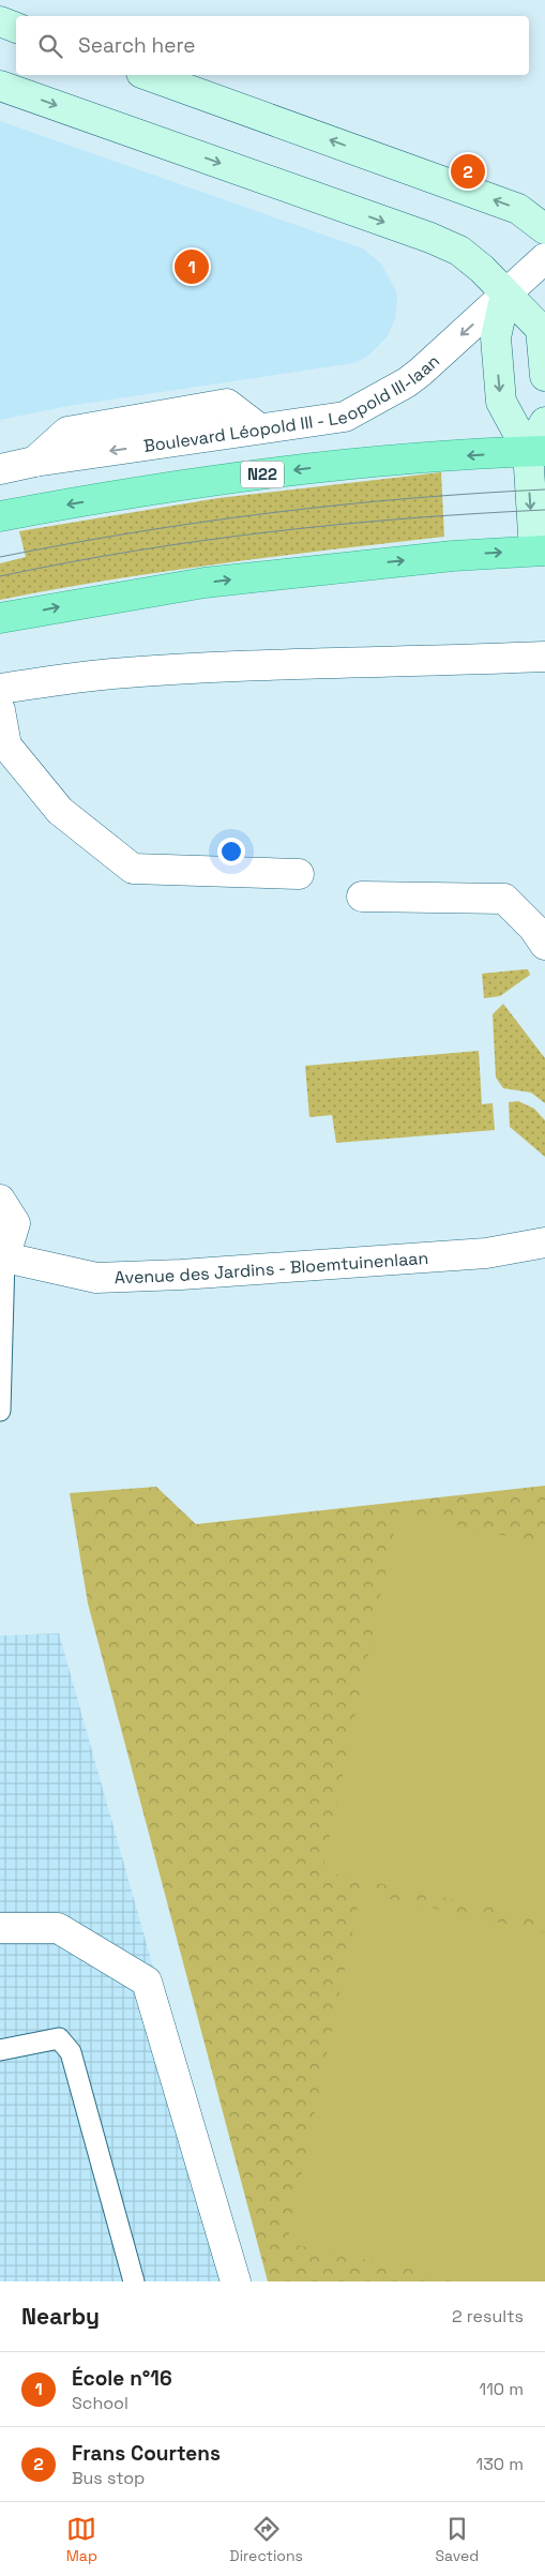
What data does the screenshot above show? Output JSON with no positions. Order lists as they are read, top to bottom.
{
  "streets": {
    "main road": ["N22"],
    "street": ["Boulevard Léopold III - Leopold III-laan", "Avenue des Jardins - Bloemtuinenlaan"]
  },
  "page": {
    "search": "Search here",
    "pins": ["2", "1"],
    "heading": ["Nearby", "2 results"],
    "list": [
      {
        "mark": "1",
        "name": "École n°16",
        "note": "School",
        "value": "110 m"
      },
      {
        "mark": "2",
        "name": "Frans Courtens",
        "note": "Bus stop",
        "value": "130 m"
      }
    ],
    "nav": ["Map", "Directions", "Saved"]
  }
}
